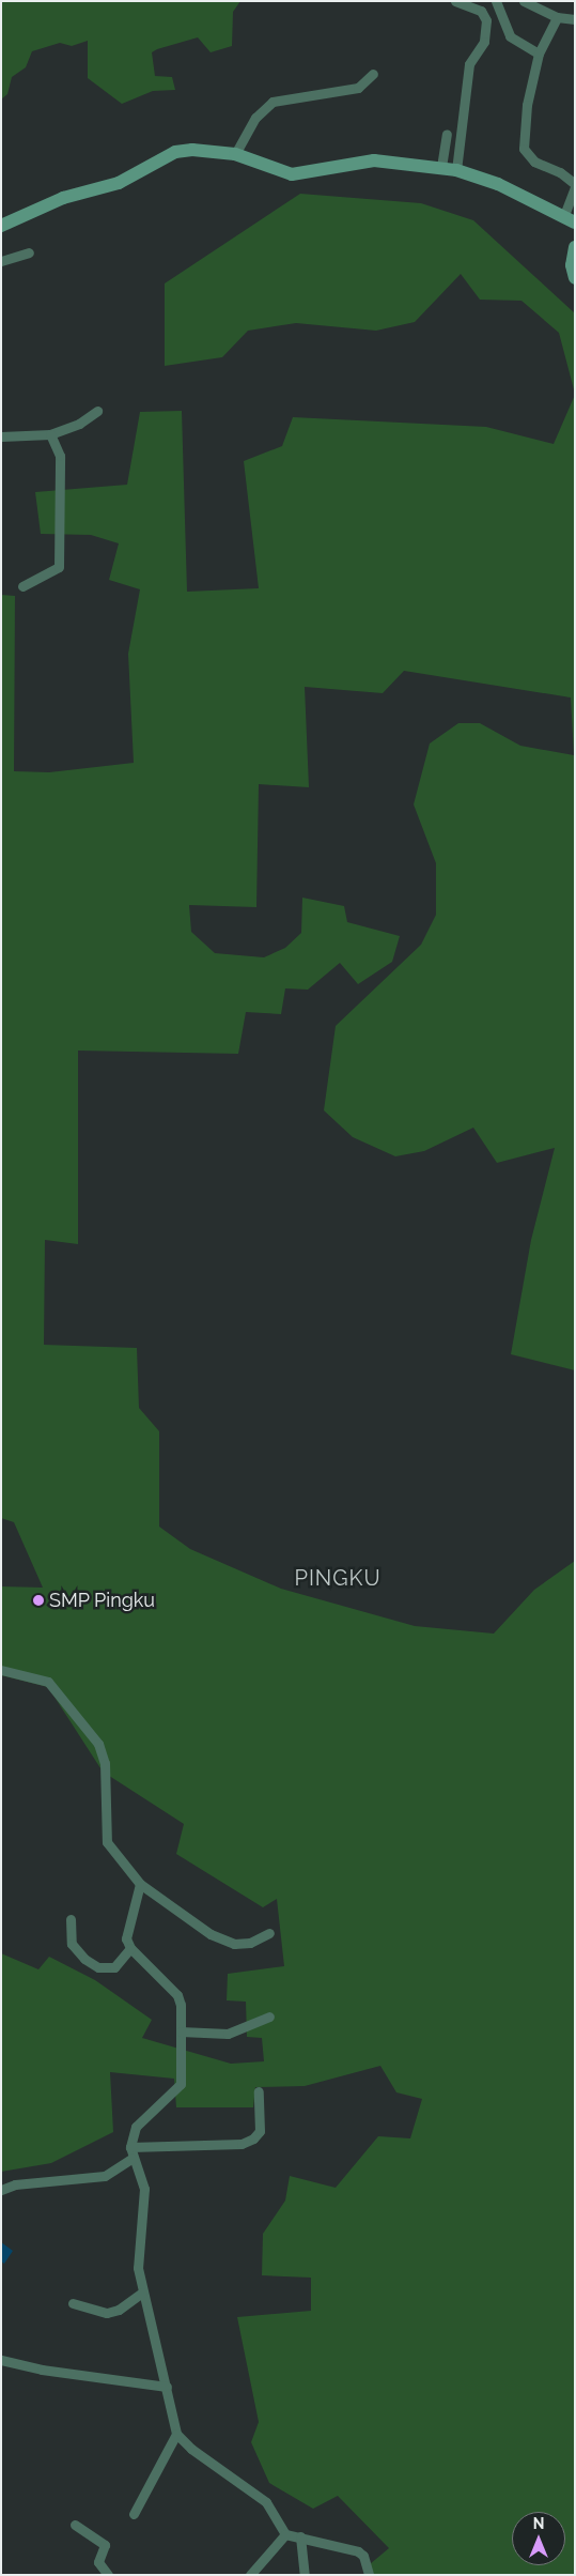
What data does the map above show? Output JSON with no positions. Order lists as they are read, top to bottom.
{
  "districts": ["PINGKU"],
  "places": ["SMP Pingku"],
  "north": "top"
}
